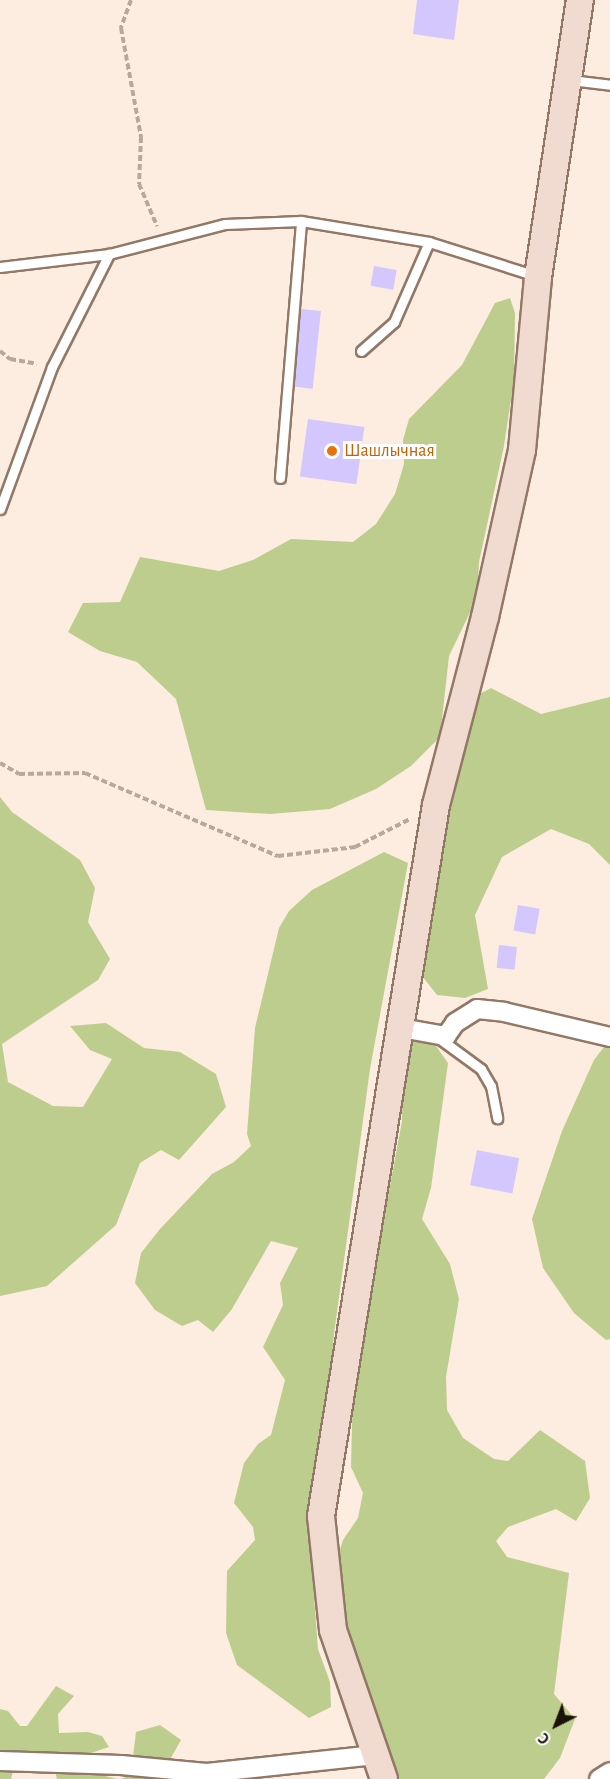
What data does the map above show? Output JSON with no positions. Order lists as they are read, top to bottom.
{
  "places": ["Шашлычная"],
  "north": "bottom left"
}
